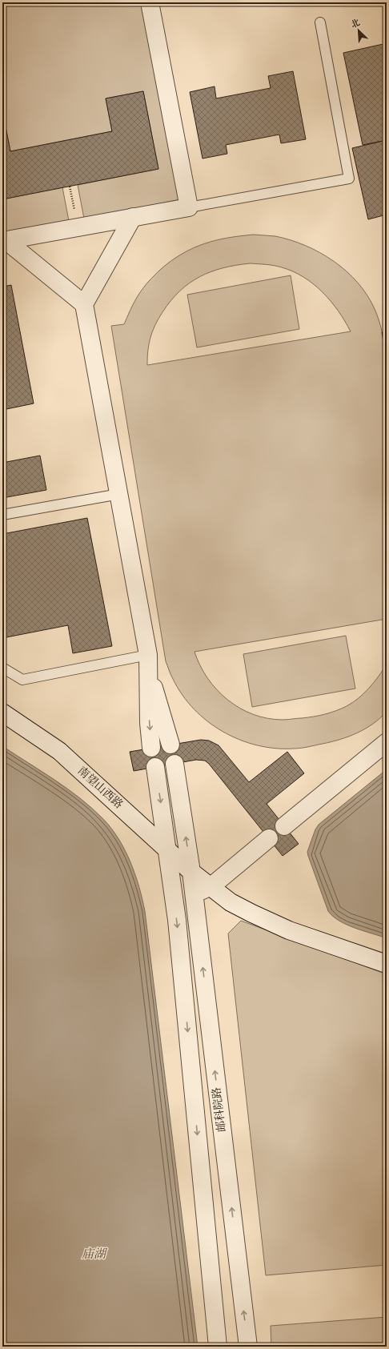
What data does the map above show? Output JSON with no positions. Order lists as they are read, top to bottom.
{
  "streets": {
    "street": ["南望山西路", "邮科院路"]
  },
  "crossings": [
    ["南望山西路", "邮科院路"]
  ],
  "water": ["庙湖"],
  "north": "top left"
}
